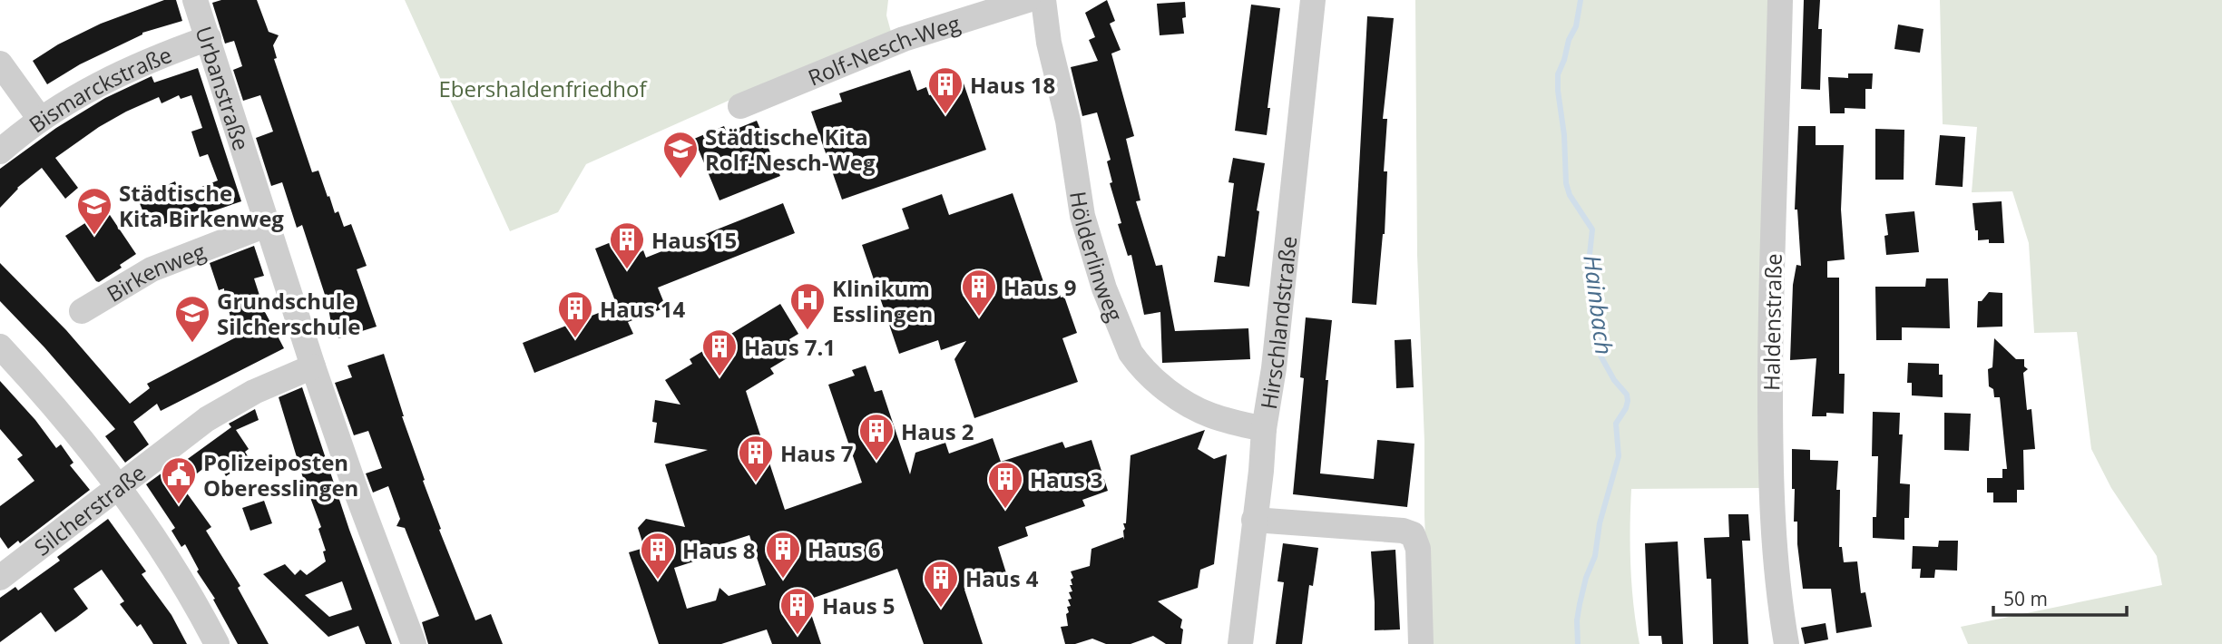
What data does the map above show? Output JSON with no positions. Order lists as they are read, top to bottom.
{
  "streets": {
    "street": [
      "Rolf-Nesch-Weg",
      "Urbanstraße",
      "Bismarckstraße",
      "Hölderlinweg",
      "Birkenweg",
      "Hirschlandstraße",
      "Haldenstraße",
      "Silcherstraße"
    ]
  },
  "crossings": [
    ["Urbanstraße", "Bismarckstraße"],
    ["Urbanstraße", "Birkenweg"],
    ["Urbanstraße", "Silcherstraße"],
    ["Hölderlinweg", "Hirschlandstraße"]
  ],
  "water": ["Hainbach"],
  "parks": ["Ebershaldenfriedhof"],
  "places": {
    "building": [
      "Haus 18",
      "Haus 15",
      "Haus 9",
      "Haus 14",
      "Haus 7.1",
      "Haus 2",
      "Haus 7",
      "Haus 3",
      "Haus 6",
      "Haus 8",
      "Haus 4",
      "Haus 5"
    ],
    "school or university": ["Städtische Kita Rolf-Nesch-Weg", "Städtische Kita Birkenweg", "Grundschule Silcherschule"],
    "hospital": ["Klinikum Esslingen"],
    "public building": ["Polizeiposten Oberesslingen"]
  },
  "scale_bar": "50 m"
}
